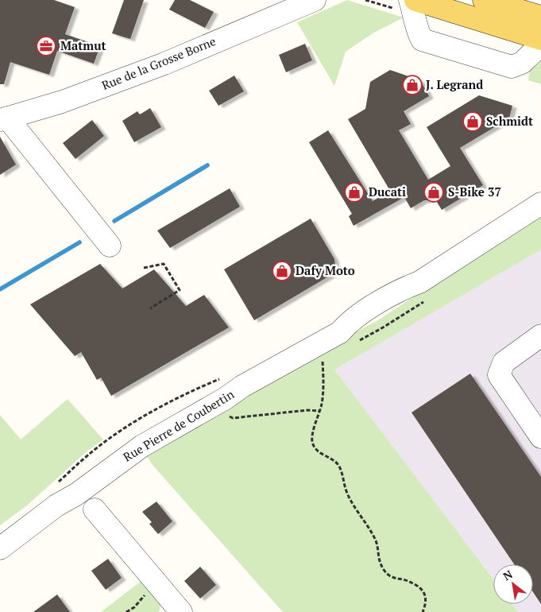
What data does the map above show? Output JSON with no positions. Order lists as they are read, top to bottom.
{
  "streets": {
    "street": ["Rue de la Grosse Borne", "Rue Pierre de Coubertin"]
  },
  "places": {
    "office": ["Matmut"],
    "shop": [
      "J. Legrand",
      "Schmidt",
      "Ducati",
      "S-Bike 37",
      "Dafy Moto"
    ]
  },
  "north": "top left"
}
